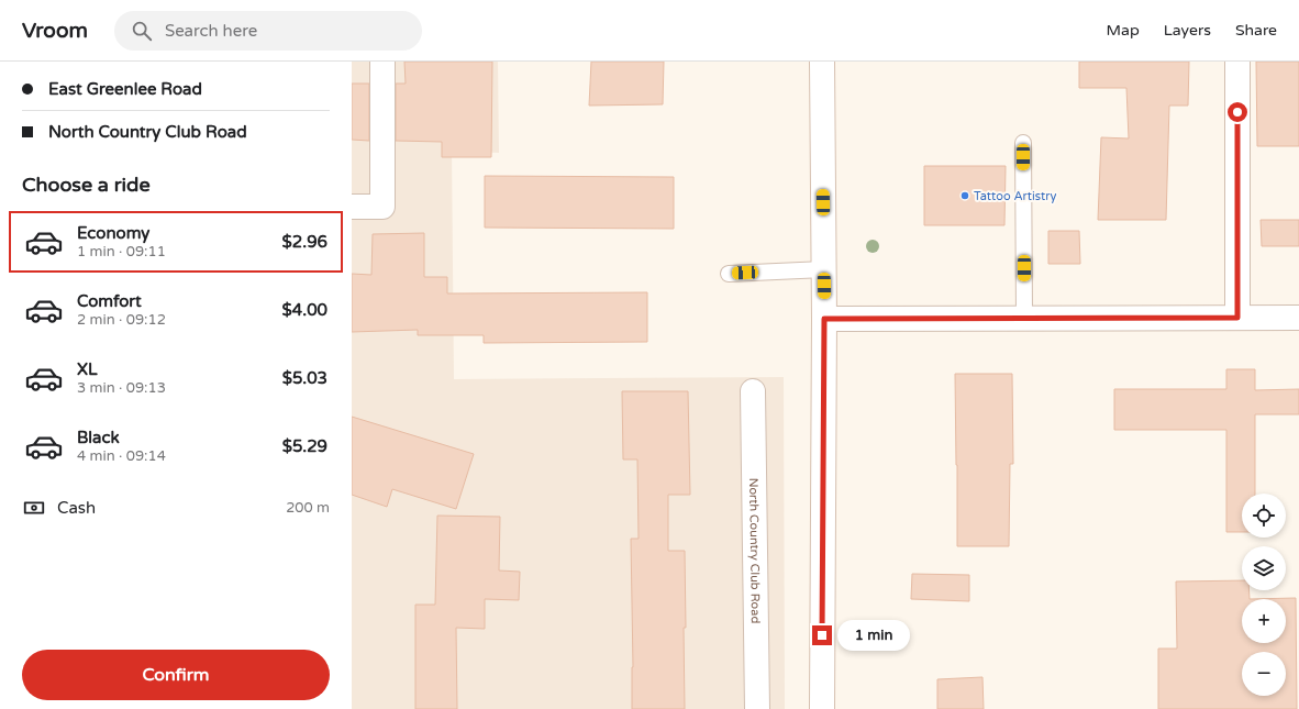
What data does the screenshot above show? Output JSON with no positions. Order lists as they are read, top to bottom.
{
  "streets": {
    "street": ["North Country Club Road"]
  },
  "places": ["Tattoo Artistry"],
  "page": {
    "header": "Vroom",
    "search": "Search here",
    "nav": ["Map", "Layers", "Share"],
    "banner": ["East Greenlee Road", "North Country Club Road"],
    "heading": "Choose a ride",
    "list": [
      {
        "name": "Economy",
        "note": "1 min · 09:11",
        "value": "$2.96"
      },
      {
        "name": "Comfort",
        "note": "2 min · 09:12",
        "value": "$4.00"
      },
      {
        "name": "XL",
        "note": "3 min · 09:13",
        "value": "$5.03"
      },
      {
        "name": "Black",
        "note": "4 min · 09:14",
        "value": "$5.29"
      }
    ],
    "pay": ["Cash", "200 m"],
    "map_buttons": ["+", "−"],
    "bubble": "1 min",
    "buttons": "Confirm"
  }
}
